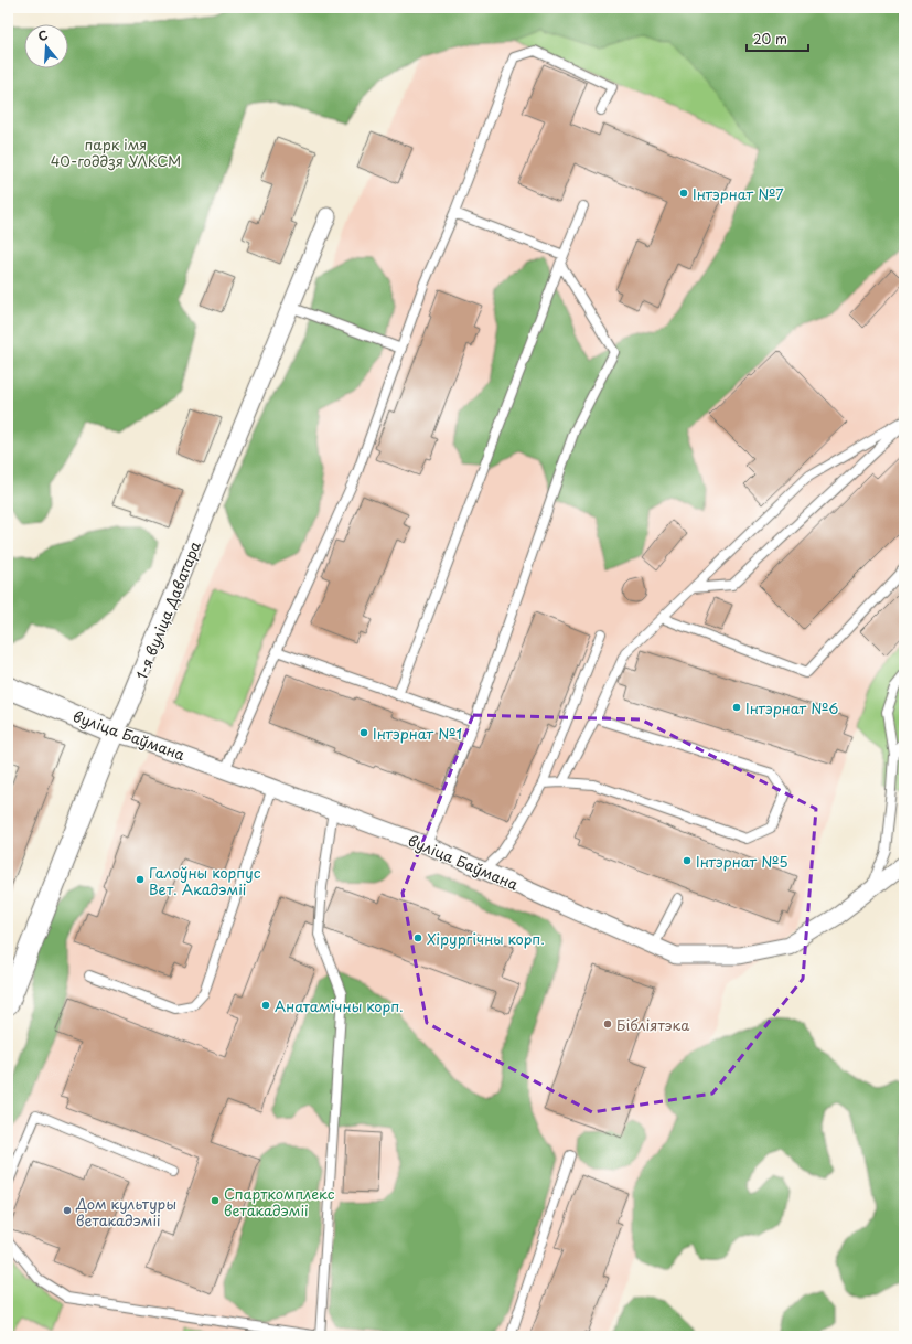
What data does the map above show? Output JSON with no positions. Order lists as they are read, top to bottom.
{
  "streets": {
    "street": ["1-я вуліца Даватара", "вуліца Баўмана"]
  },
  "crossings": [
    ["1-я вуліца Даватара", "вуліца Баўмана"]
  ],
  "parks": ["парк імя 40-годдзя УЛКСМ"],
  "places": [
    "Інтэрнат №7",
    "Інтэрнат №6",
    "Інтэрнат №1",
    "Інтэрнат №5",
    "Галоўны корпус Вет. Акадэміі",
    "Хірургічны корп.",
    "Анатамічны корп.",
    "Бібліятэка",
    "Спарткомплекс ветакадэміі",
    "Дом культуры ветакадэміі"
  ],
  "scale_bar": "20 m",
  "north": "top"
}
